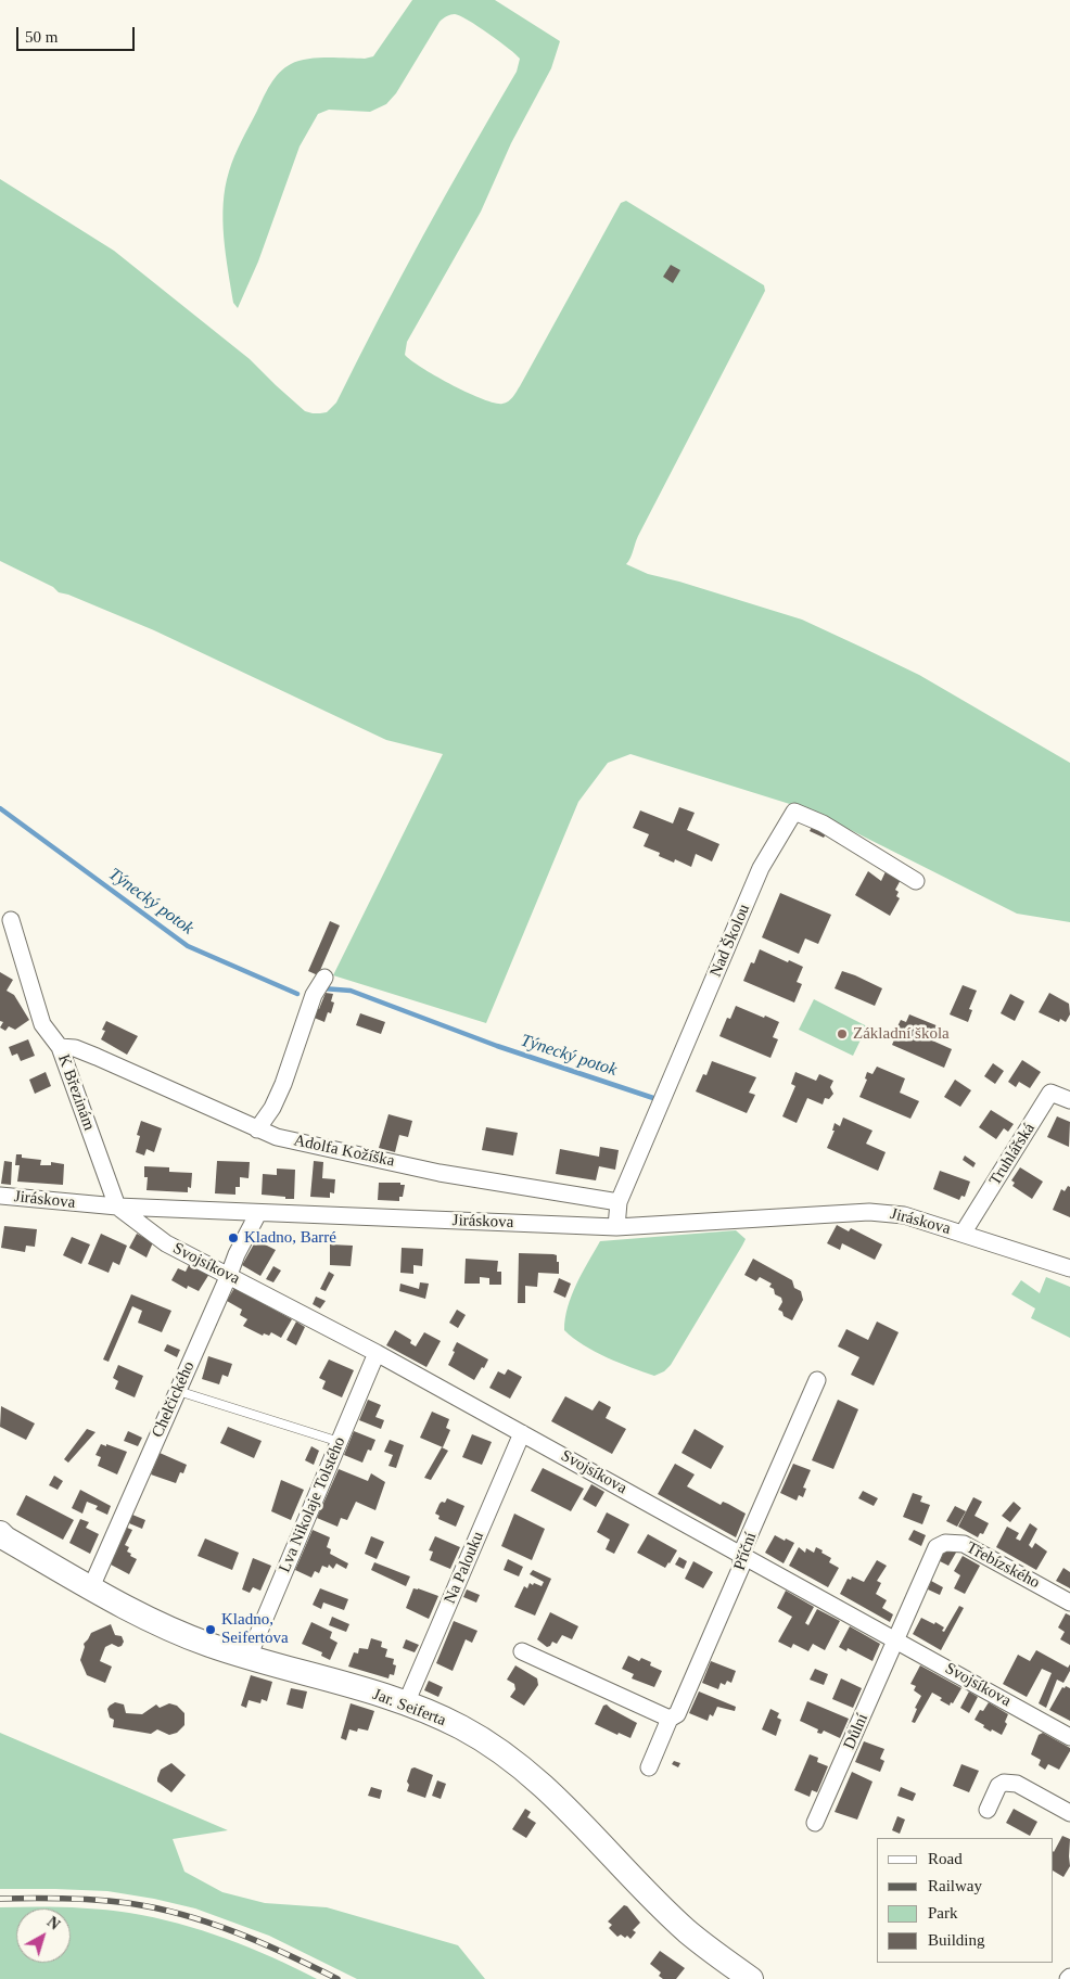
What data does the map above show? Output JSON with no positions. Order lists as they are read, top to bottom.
{
  "streets": {
    "street": [
      "Nad Školou",
      "K Březinám",
      "Adolfa Kožíška",
      "Truhlářská",
      "Jiráskova",
      "Svojsíkova",
      "Chelčického",
      "Lva Nikolaje Tolstého",
      "Příční",
      "Třebízského",
      "Na Palouku",
      "Jar. Seiferta",
      "Důlní"
    ]
  },
  "crossings": [
    ["Nad Školou", "Adolfa Kožíška"],
    ["K Březinám", "Adolfa Kožíška"],
    ["K Březinám", "Jiráskova"],
    ["K Březinám", "Svojsíkova"],
    ["Truhlářská", "Jiráskova"],
    ["Jiráskova", "Svojsíkova"],
    ["Jiráskova", "Chelčického"],
    ["Svojsíkova", "Chelčického"],
    ["Svojsíkova", "Lva Nikolaje Tolstého"],
    ["Svojsíkova", "Příční"],
    ["Svojsíkova", "Třebízského"],
    ["Svojsíkova", "Na Palouku"],
    ["Svojsíkova", "Důlní"],
    ["Chelčického", "Jar. Seiferta"],
    ["Lva Nikolaje Tolstého", "Jar. Seiferta"],
    ["Třebízského", "Důlní"],
    ["Na Palouku", "Jar. Seiferta"]
  ],
  "water": ["Týnecký potok"],
  "places": ["Základní škola", "Kladno, Barré", "Kladno, Seifertova"],
  "legend": [
    "Road",
    "Railway",
    "Park",
    "Building"
  ],
  "scale_bar": "50 m",
  "north": "top right"
}
